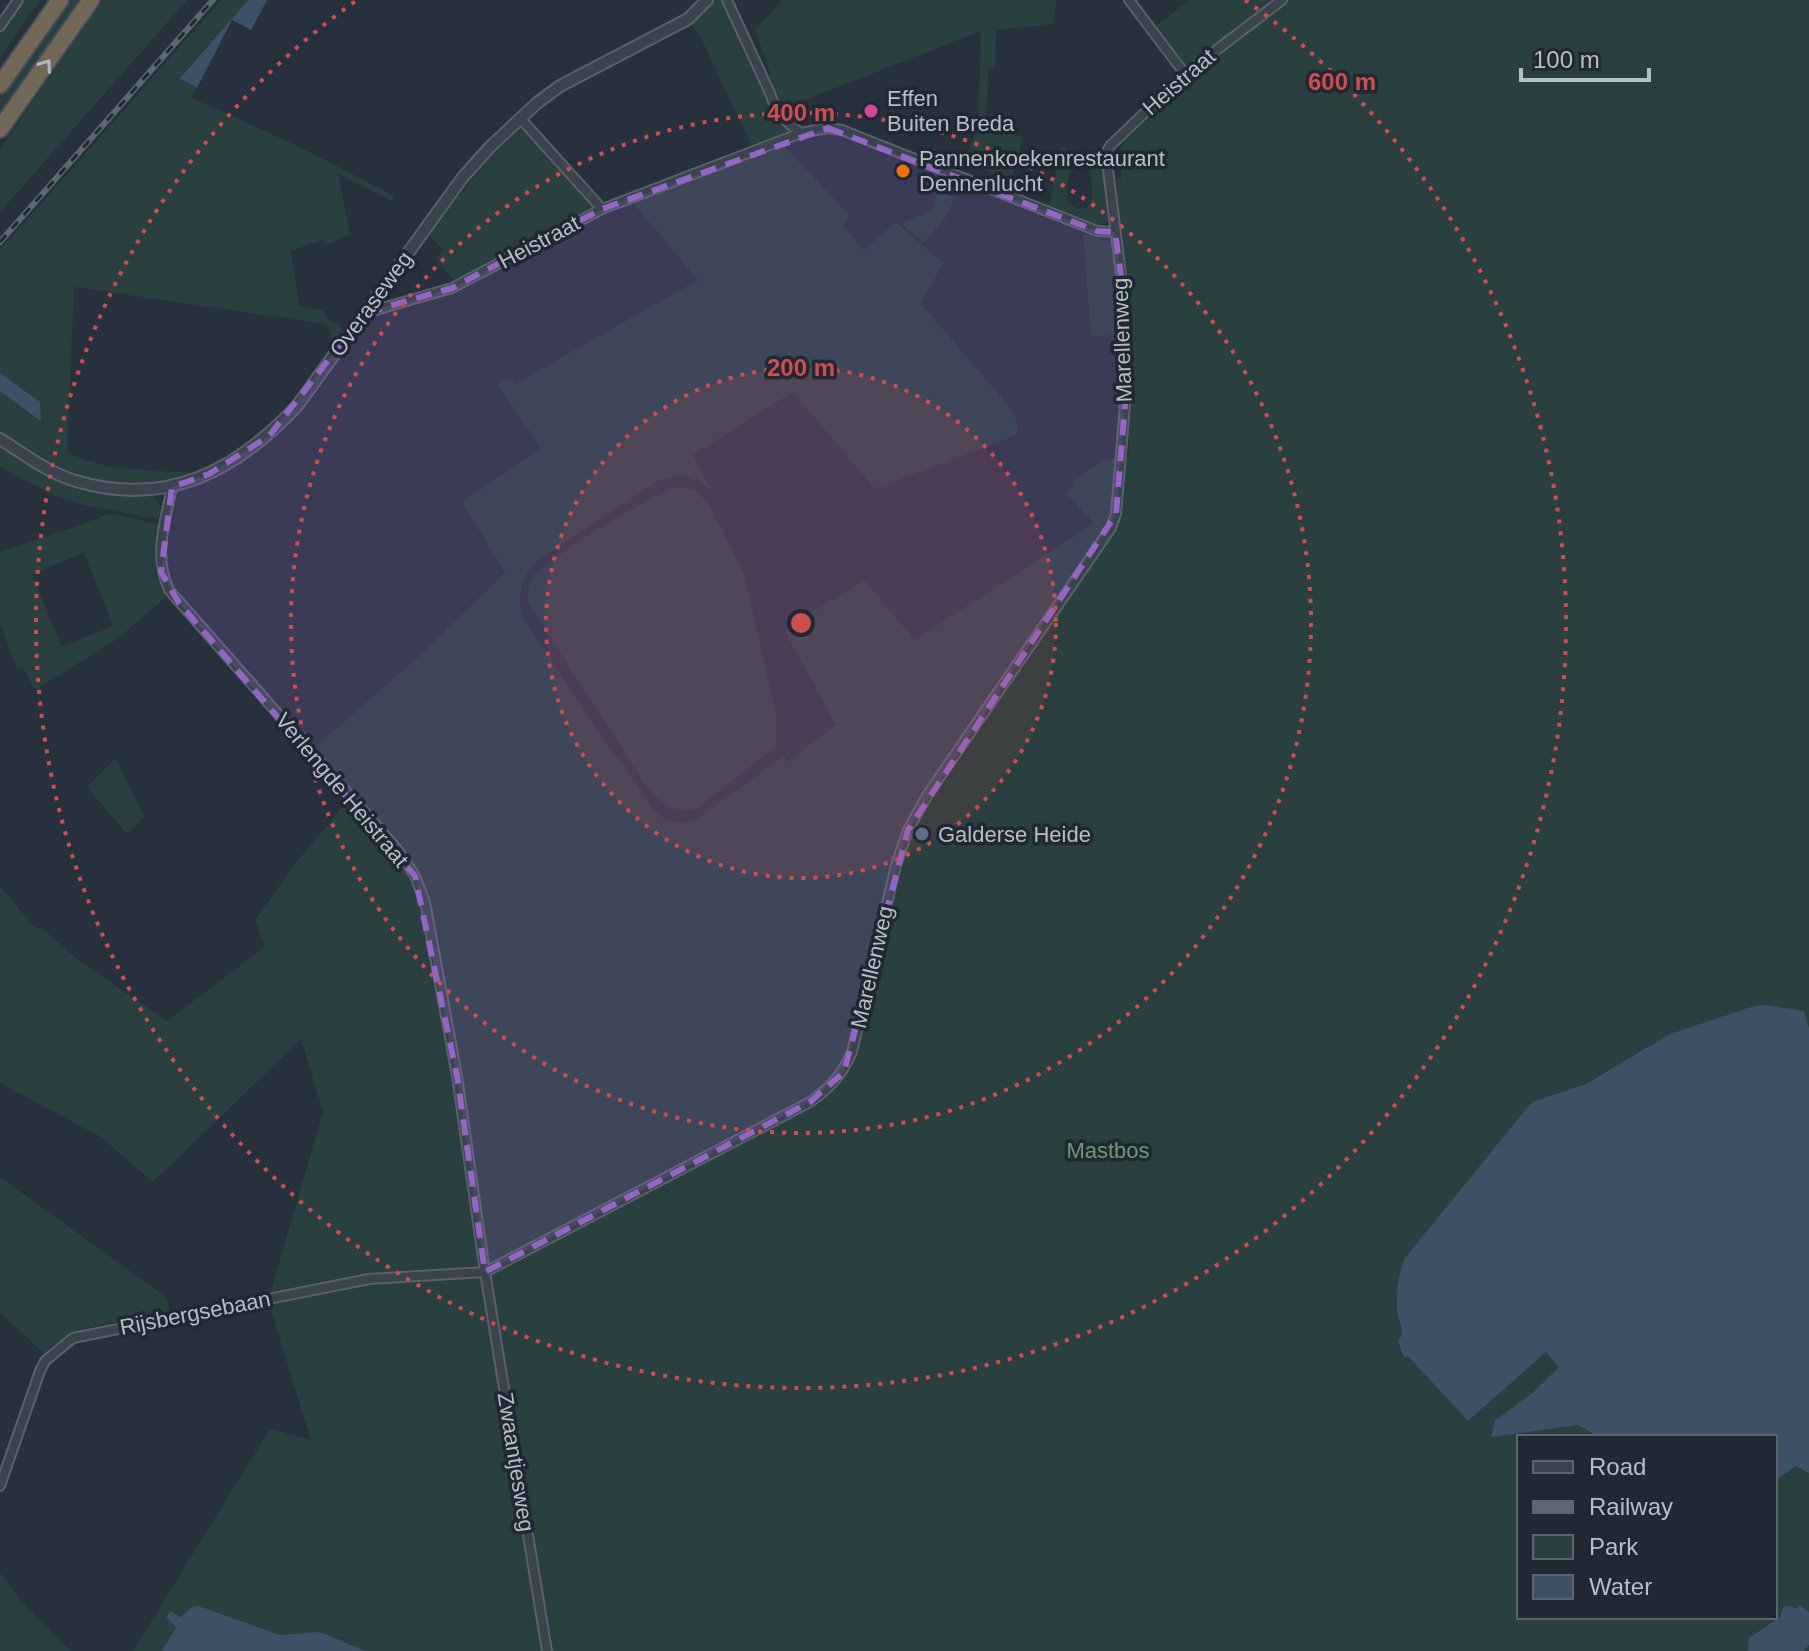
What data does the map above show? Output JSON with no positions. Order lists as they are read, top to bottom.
{
  "streets": {
    "street": [
      "Heistraat",
      "Overaseweg",
      "Marellenweg",
      "Verlengde Heistraat",
      "Rijsbergsebaan",
      "Zwaantjesweg"
    ]
  },
  "crossings": [
    ["Heistraat", "Overaseweg"],
    ["Heistraat", "Marellenweg"],
    ["Overaseweg", "Verlengde Heistraat"],
    ["Marellenweg", "Verlengde Heistraat"],
    ["Marellenweg", "Rijsbergsebaan"],
    ["Marellenweg", "Zwaantjesweg"],
    ["Verlengde Heistraat", "Rijsbergsebaan"],
    ["Verlengde Heistraat", "Zwaantjesweg"],
    ["Rijsbergsebaan", "Zwaantjesweg"]
  ],
  "parks": ["Mastbos"],
  "places": ["Effen Buiten Breda", "Pannenkoekenrestaurant Dennenlucht", "Galderse Heide"],
  "legend": [
    "Road",
    "Railway",
    "Park",
    "Water"
  ],
  "scale_bar": "100 m",
  "rings": ["600 m", "400 m", "200 m"]
}
